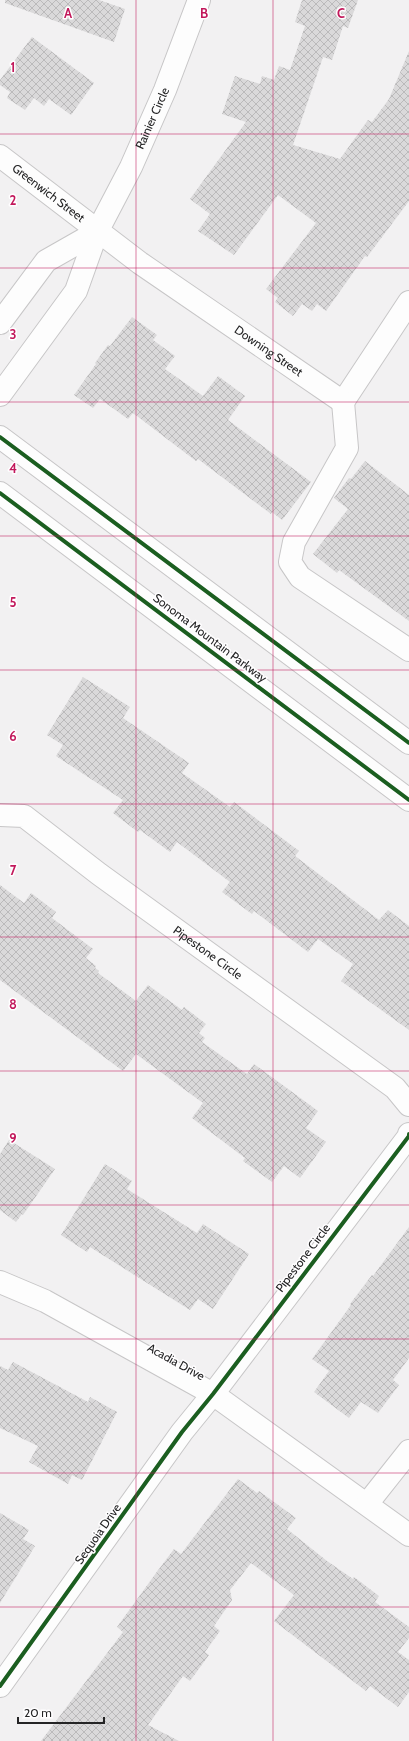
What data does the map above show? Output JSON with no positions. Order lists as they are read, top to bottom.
{
  "streets": {
    "street": [
      "Rainier Circle",
      "Greenwich Street",
      "Downing Street",
      "Sonoma Mountain Parkway",
      "Pipestone Circle",
      "Acadia Drive",
      "Sequoia Drive"
    ]
  },
  "crossings": [
    ["Rainier Circle", "Greenwich Street"],
    ["Rainier Circle", "Downing Street"],
    ["Greenwich Street", "Downing Street"],
    ["Pipestone Circle", "Acadia Drive"],
    ["Pipestone Circle", "Sequoia Drive"],
    ["Acadia Drive", "Sequoia Drive"]
  ],
  "scale_bar": "20 m",
  "grid": {
    "columns": ["A", "B", "C"],
    "rows": [
      "1",
      "2",
      "3",
      "4",
      "5",
      "6",
      "7",
      "8",
      "9"
    ]
  }
}
